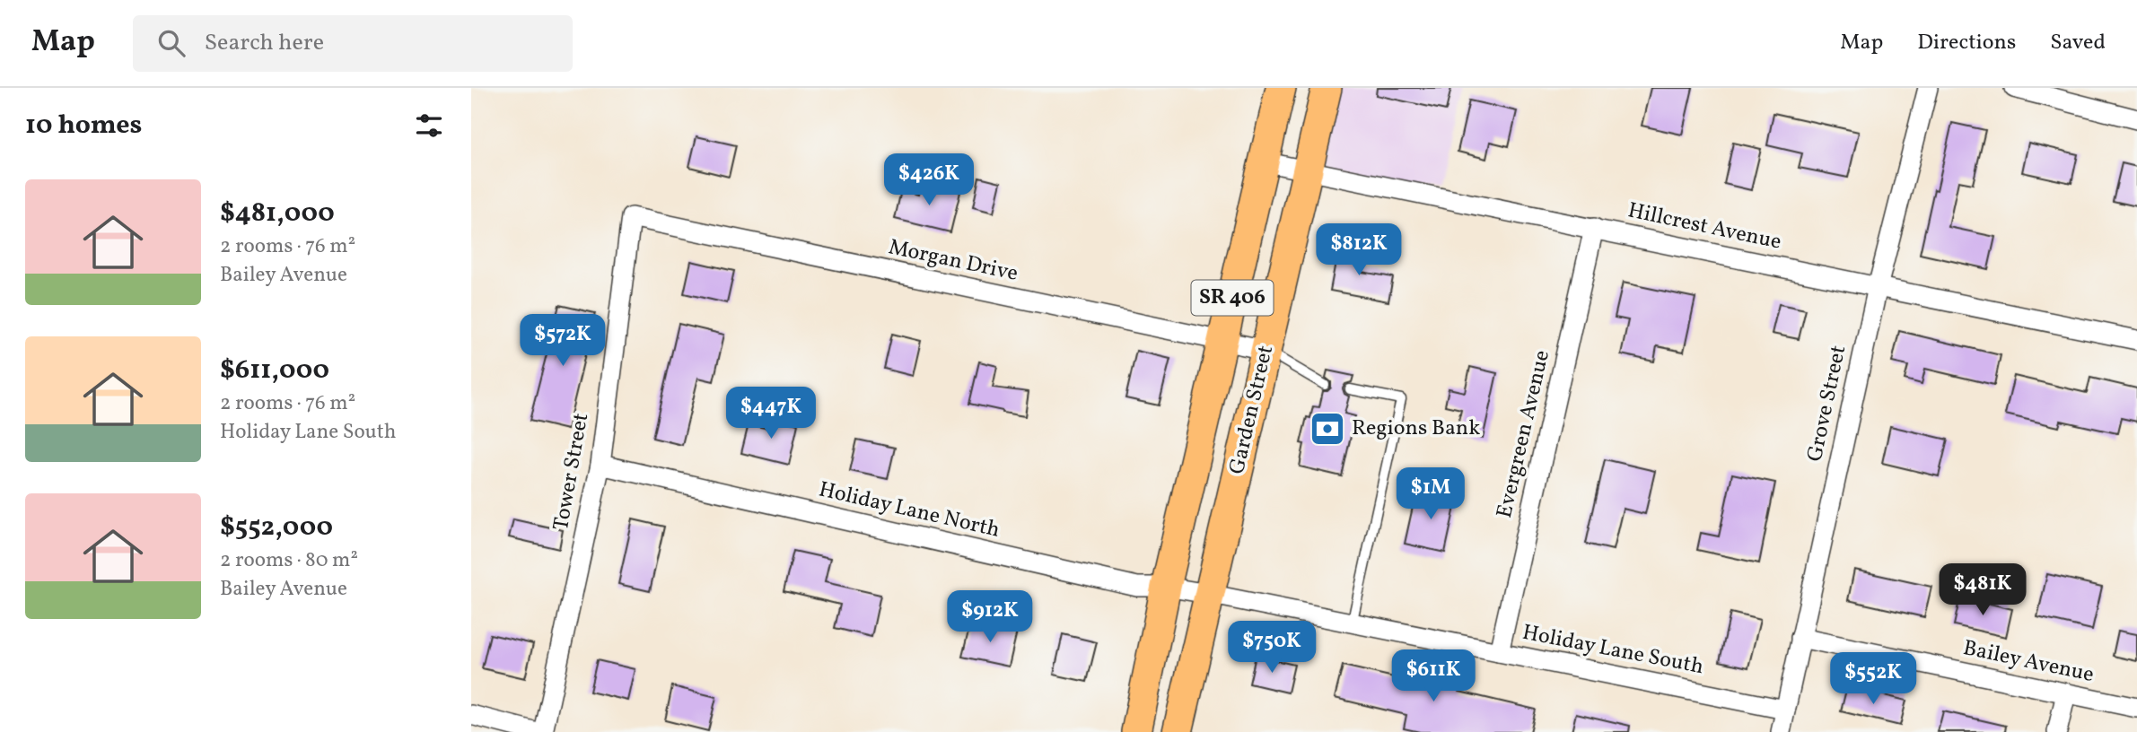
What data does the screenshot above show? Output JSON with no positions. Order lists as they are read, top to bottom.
{
  "streets": {
    "main road": ["SR 406", "Garden Street"],
    "street": [
      "Hillcrest Avenue",
      "Morgan Drive",
      "Grove Street",
      "Evergreen Avenue",
      "Tower Street",
      "Holiday Lane North",
      "Holiday Lane South",
      "Bailey Avenue"
    ]
  },
  "crossings": [
    ["Hillcrest Avenue", "Grove Street"],
    ["Hillcrest Avenue", "Garden Street"],
    ["Hillcrest Avenue", "Evergreen Avenue"],
    ["Morgan Drive", "Garden Street"],
    ["Morgan Drive", "Tower Street"],
    ["Grove Street", "Holiday Lane South"],
    ["Grove Street", "Bailey Avenue"],
    ["Garden Street", "Holiday Lane North"],
    ["Garden Street", "Holiday Lane South"],
    ["Evergreen Avenue", "Holiday Lane South"],
    ["Tower Street", "Holiday Lane North"],
    ["Holiday Lane North", "Holiday Lane South"]
  ],
  "places": {
    "bank": ["Regions Bank"]
  },
  "page": {
    "header": "Map",
    "search": "Search here",
    "nav": ["Map", "Directions", "Saved"],
    "heading": "10 homes",
    "price": [
      "$426K",
      "$812K",
      "$572K",
      "$447K",
      "$1M",
      "$481K",
      "$912K",
      "$750K",
      "$611K",
      "$552K"
    ],
    "list": [
      {
        "name": "$481,000",
        "note": "2 rooms · 76 m² · Bailey Avenue"
      },
      {
        "name": "$611,000",
        "note": "2 rooms · 76 m² · Holiday Lane South"
      },
      {
        "name": "$552,000",
        "note": "2 rooms · 80 m² · Bailey Avenue"
      }
    ]
  }
}
